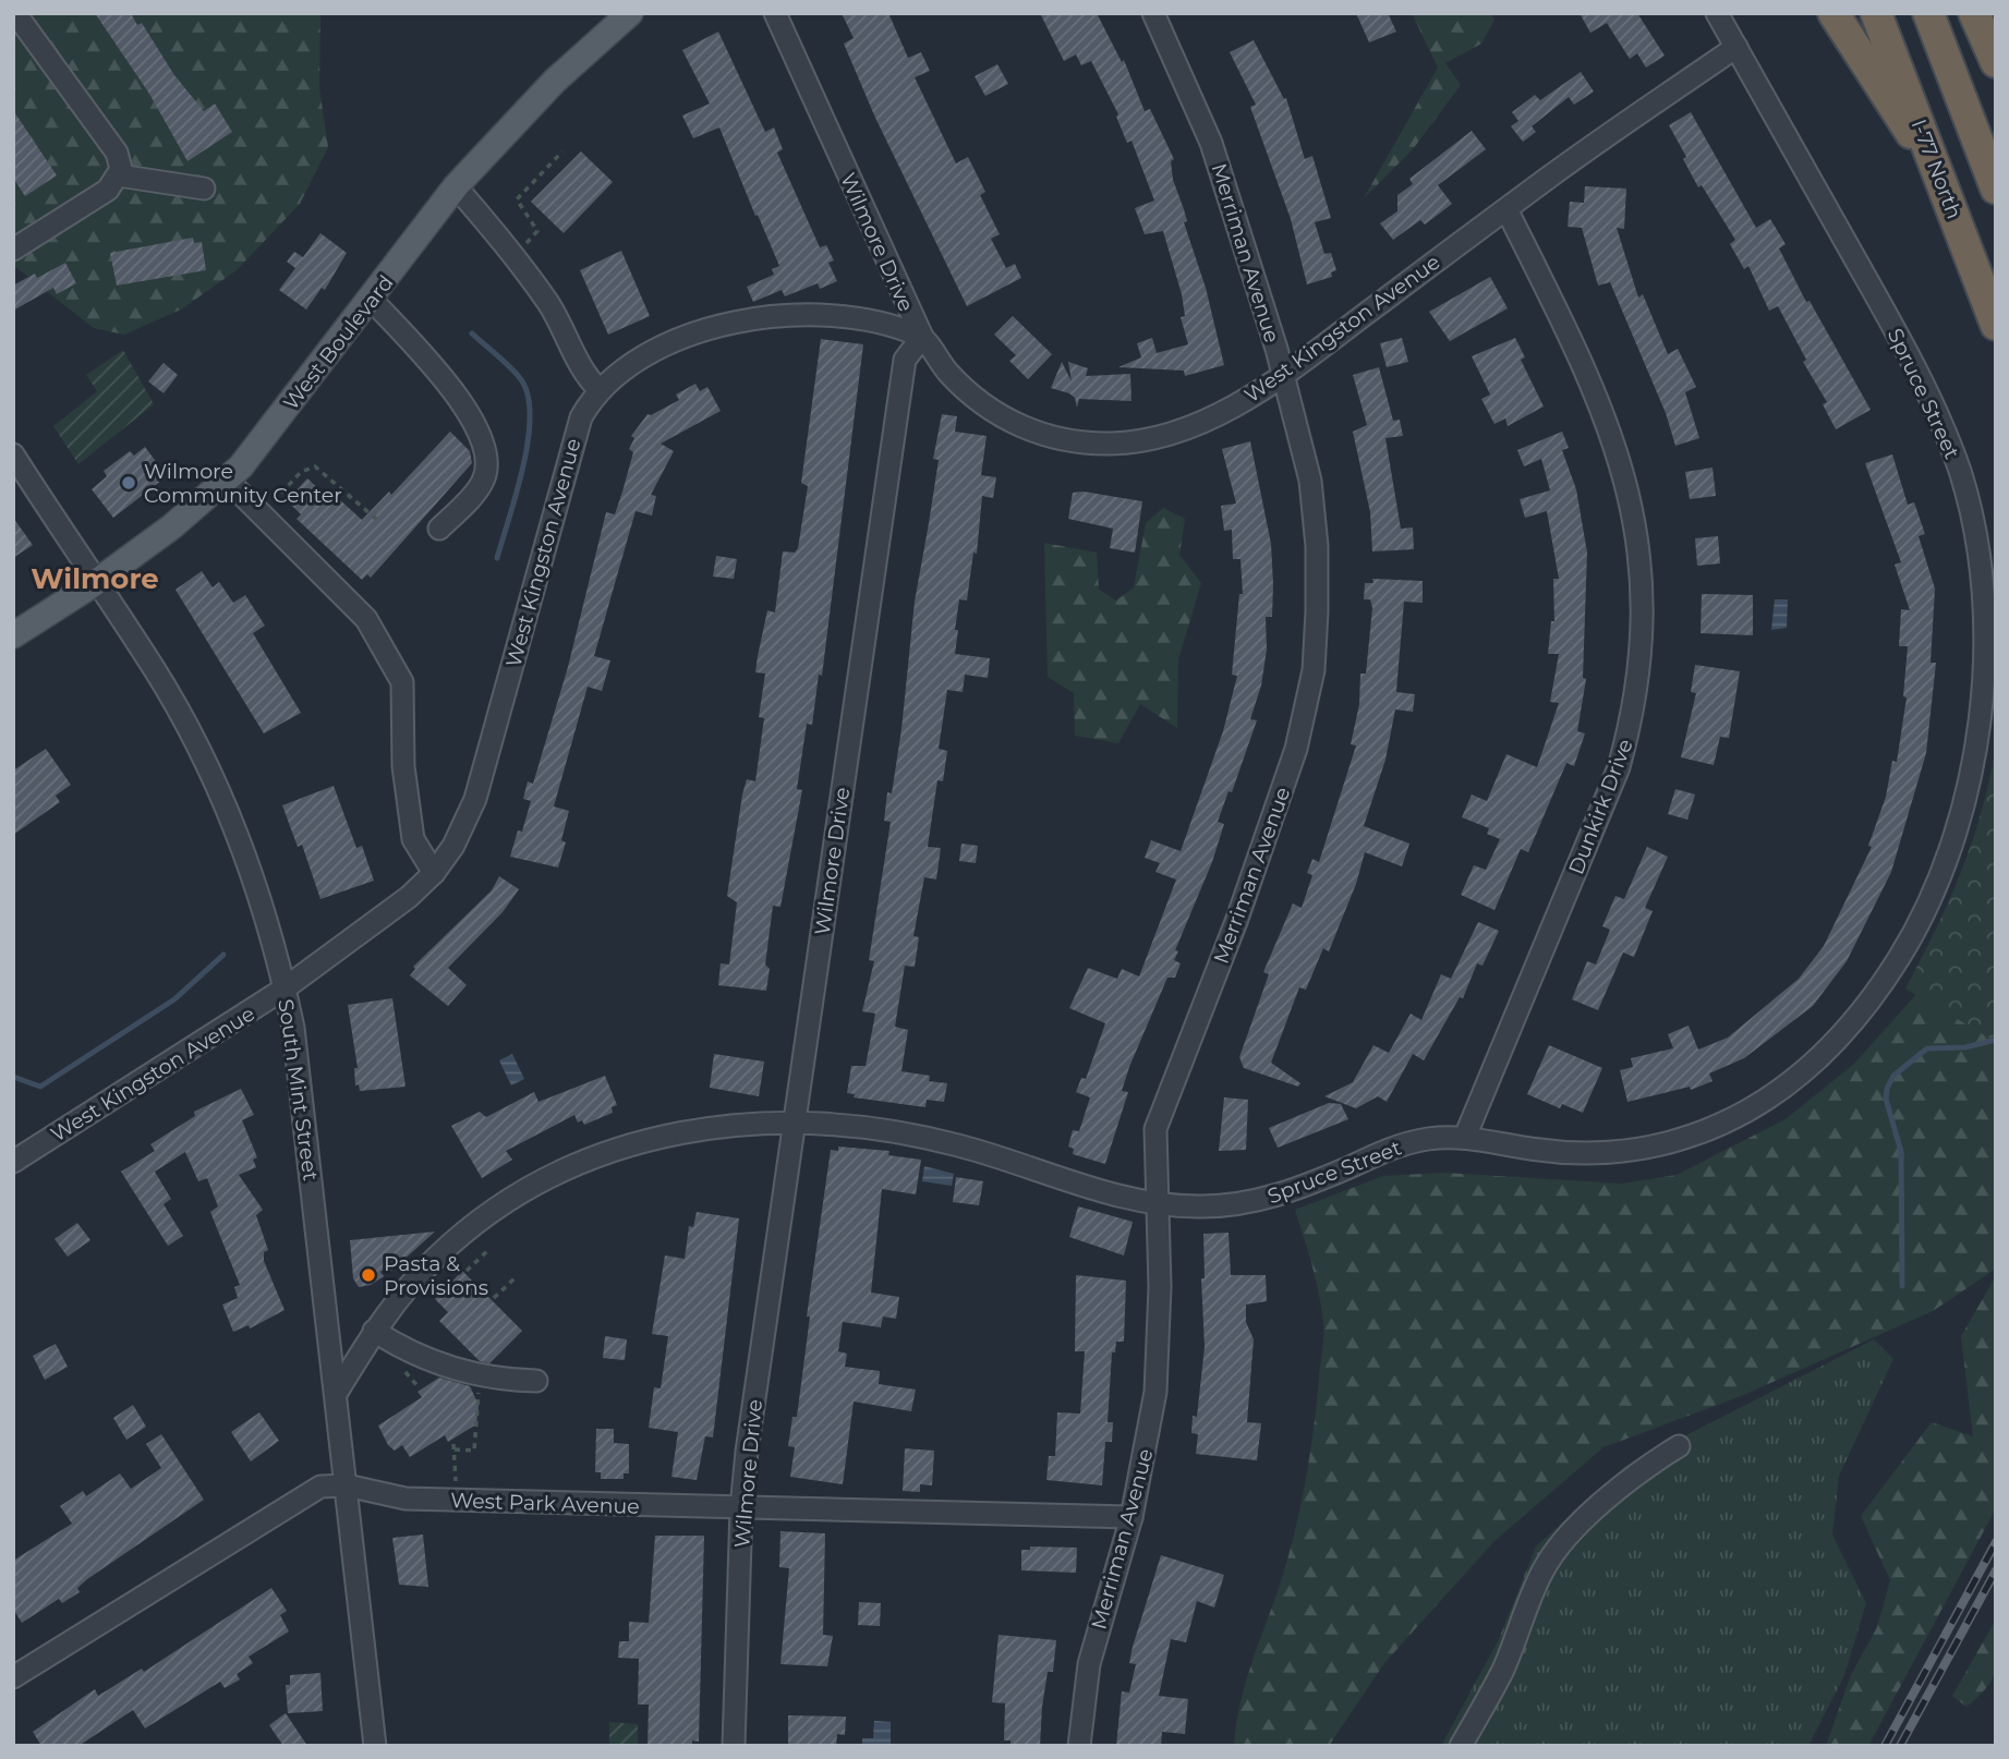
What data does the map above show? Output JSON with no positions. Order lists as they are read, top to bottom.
{
  "streets": {
    "highway": ["I-77 North"],
    "main road": ["West Boulevard"],
    "street": [
      "Wilmore Drive",
      "Merriman Avenue",
      "West Kingston Avenue",
      "Spruce Street",
      "Dunkirk Drive",
      "South Mint Street",
      "West Park Avenue"
    ]
  },
  "crossings": [
    ["Wilmore Drive", "West Kingston Avenue"],
    ["Wilmore Drive", "Spruce Street"],
    ["Wilmore Drive", "West Park Avenue"],
    ["Merriman Avenue", "West Kingston Avenue"],
    ["Merriman Avenue", "Spruce Street"],
    ["Merriman Avenue", "West Park Avenue"],
    ["West Kingston Avenue", "Spruce Street"],
    ["West Kingston Avenue", "Dunkirk Drive"],
    ["West Kingston Avenue", "South Mint Street"],
    ["West Boulevard", "South Mint Street"],
    ["Spruce Street", "Dunkirk Drive"],
    ["Spruce Street", "South Mint Street"],
    ["South Mint Street", "West Park Avenue"]
  ],
  "districts": ["Wilmore"],
  "places": ["Wilmore Community Center", "Pasta & Provisions"]
}
